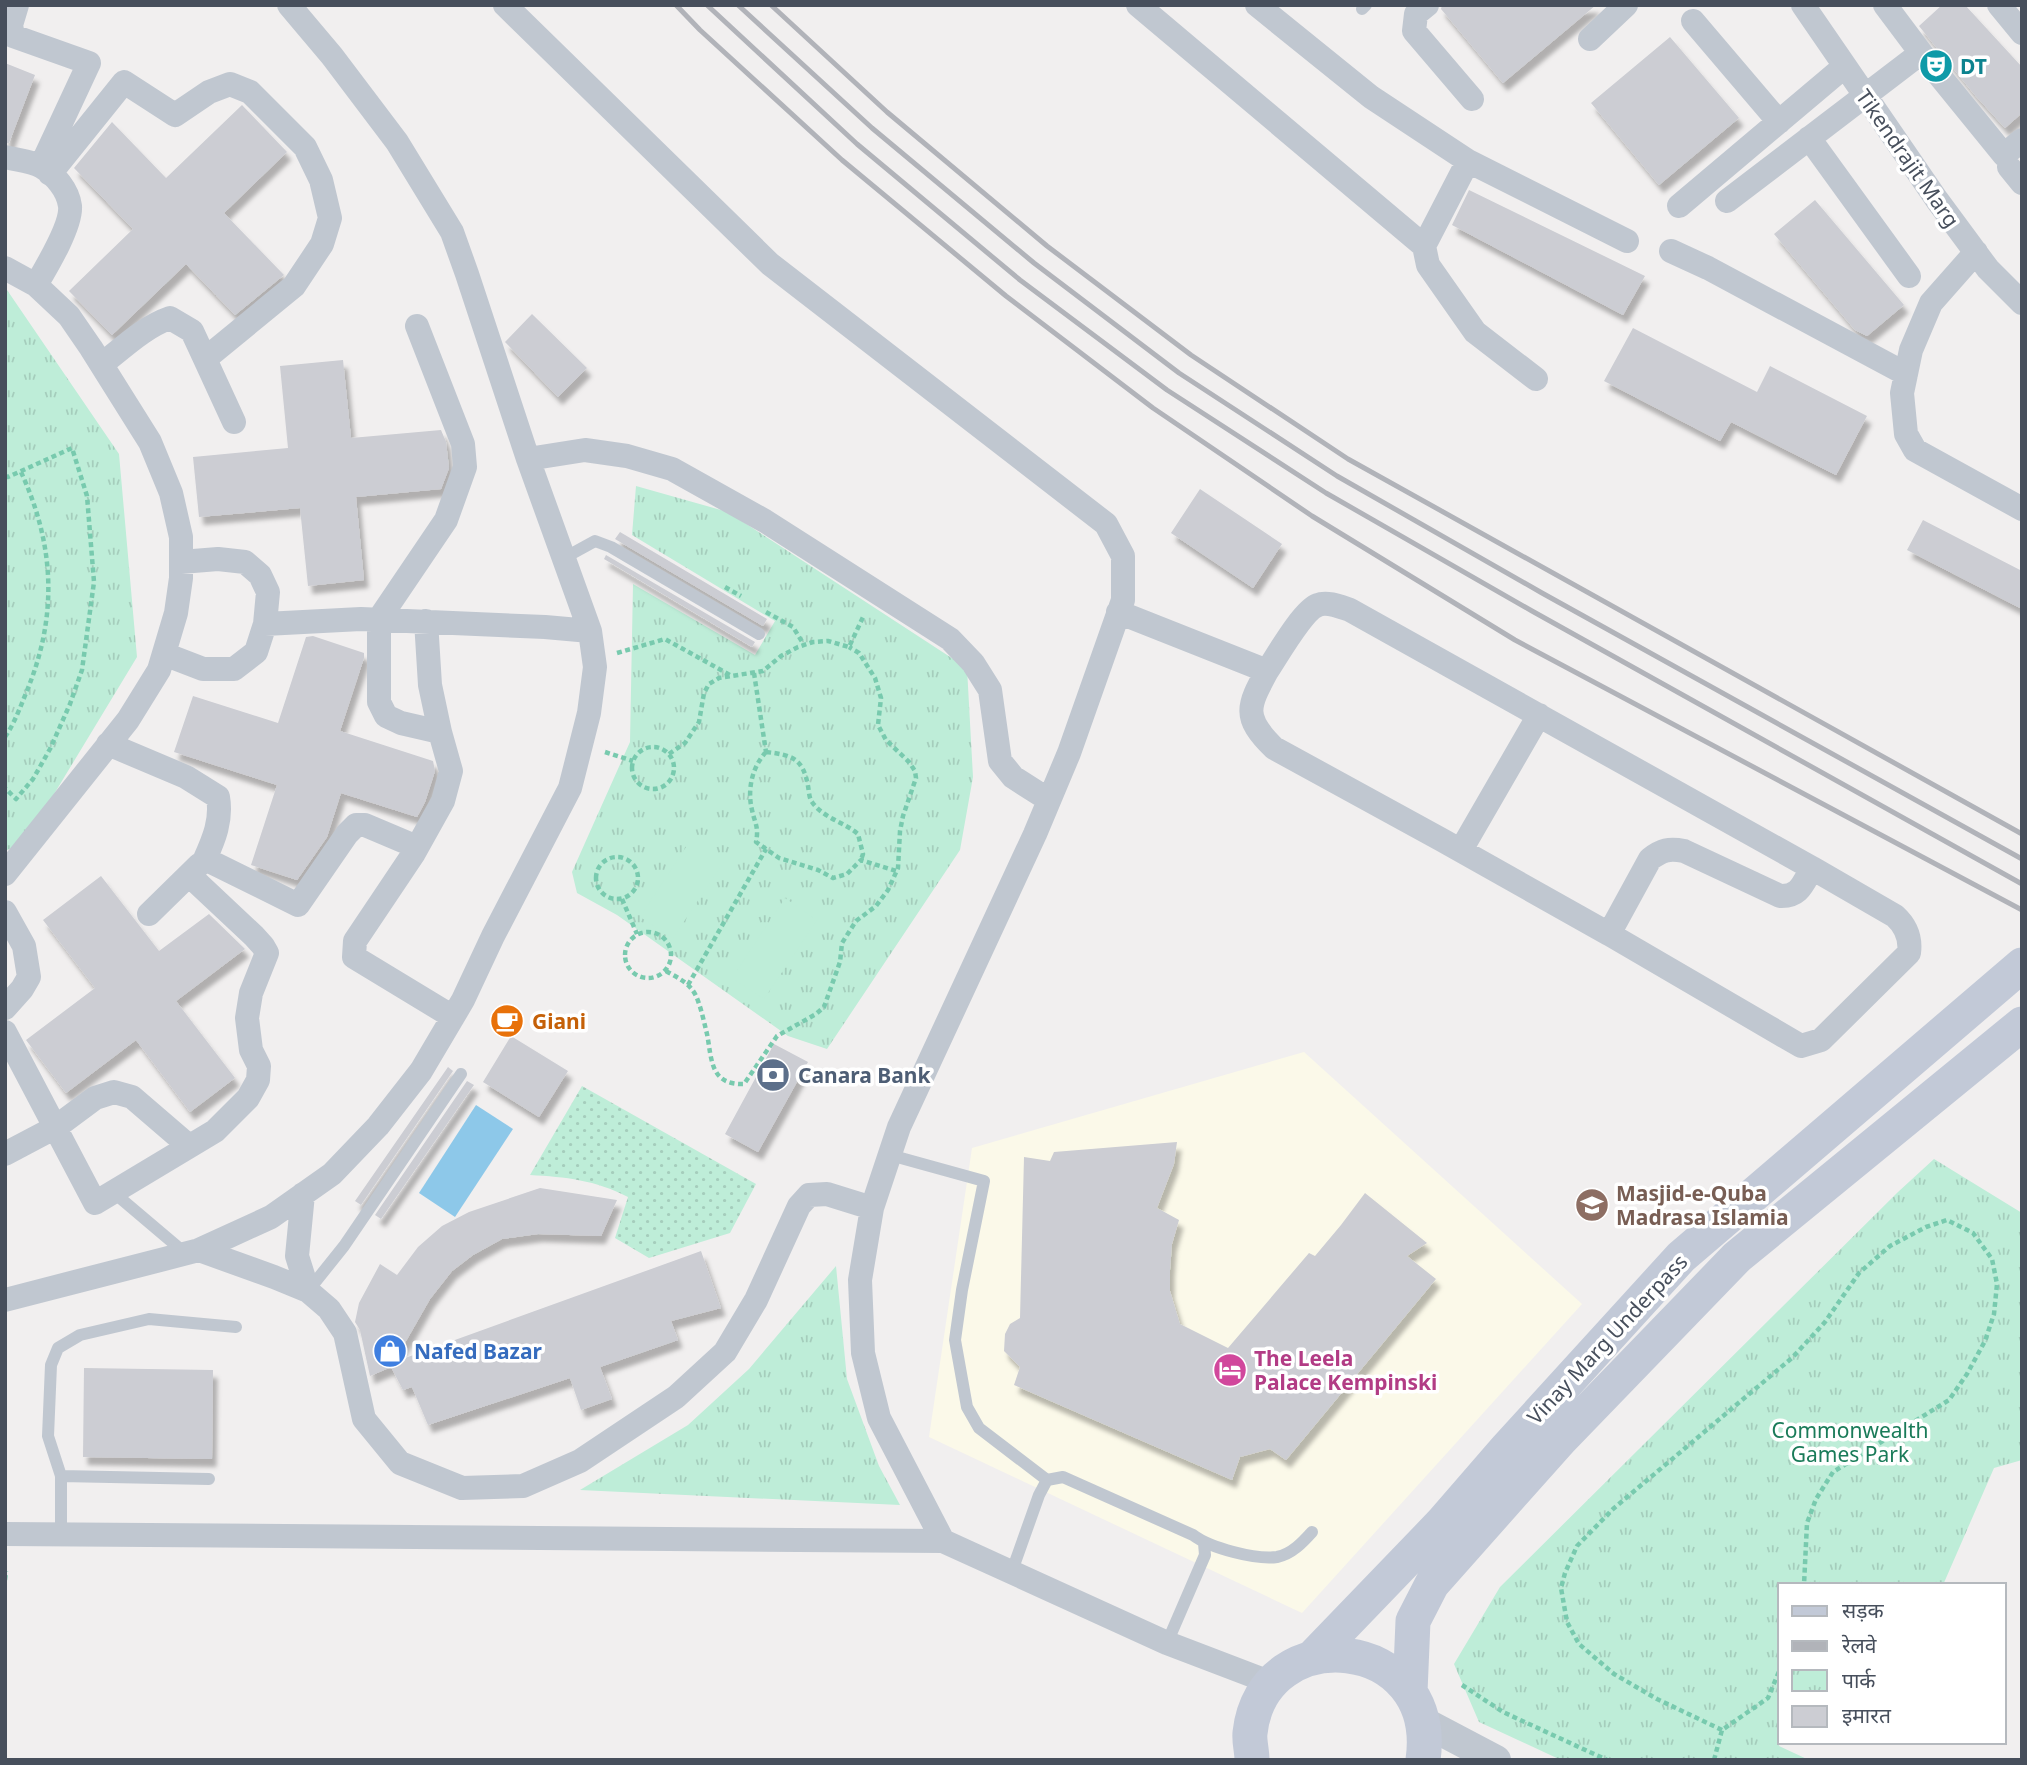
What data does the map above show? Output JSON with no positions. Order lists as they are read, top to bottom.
{
  "streets": {
    "main road": ["Vinay Marg Underpass"],
    "street": ["Tikendrajit Marg"]
  },
  "parks": ["Commonwealth Games Park"],
  "places": {
    "theatre": ["DT"],
    "cafe": ["Giani"],
    "bank": ["Canara Bank"],
    "school or university": ["Masjid-e-Quba Madrasa Islamia"],
    "shop": ["Nafed Bazar"],
    "hotel": ["The Leela Palace Kempinski"]
  },
  "legend": [
    "सड़क",
    "रेलवे",
    "पार्क",
    "इमारत"
  ]
}
